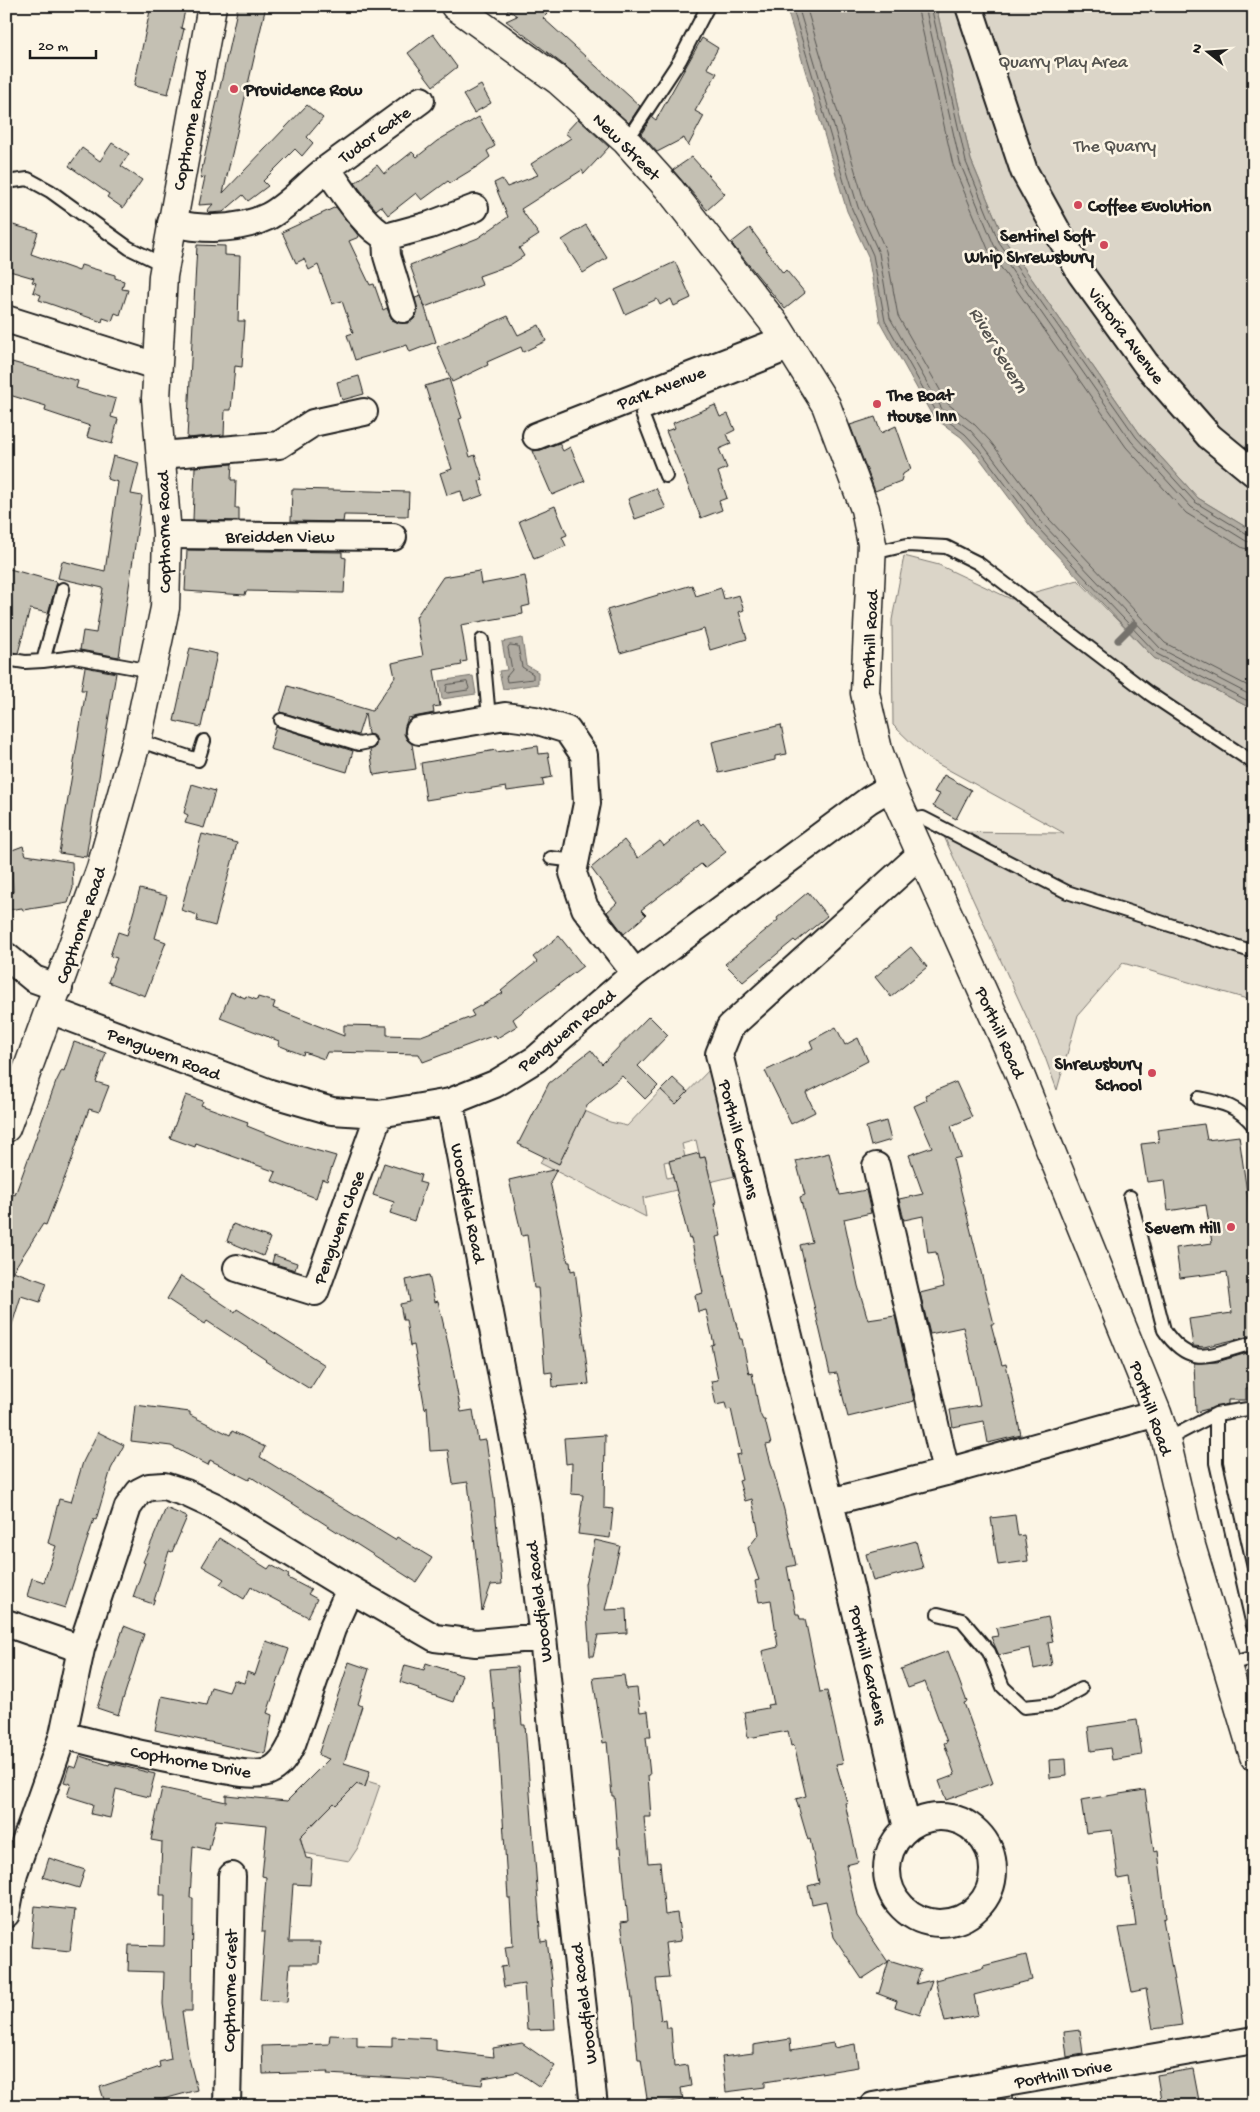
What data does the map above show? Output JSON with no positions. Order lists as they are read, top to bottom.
{
  "streets": {
    "street": [
      "Copthorne Road",
      "Tudor Gate",
      "New Street",
      "Victoria Avenue",
      "Park Avenue",
      "Breidden View",
      "Porthill Road",
      "Pengwern Road",
      "Porthill Gardens",
      "Woodfield Road",
      "Pengwern Close",
      "Copthorne Drive",
      "Copthorne Crest",
      "Porthill Drive"
    ]
  },
  "crossings": [
    ["Copthorne Road", "Tudor Gate"],
    ["Copthorne Road", "Breidden View"],
    ["Copthorne Road", "Pengwern Road"],
    ["New Street", "Porthill Road"],
    ["Park Avenue", "Porthill Road"],
    ["Porthill Road", "Pengwern Road"],
    ["Porthill Road", "Porthill Gardens"],
    ["Pengwern Road", "Woodfield Road"],
    ["Pengwern Road", "Pengwern Close"]
  ],
  "water": ["River Severn"],
  "parks": ["Quarry Play Area", "The Quarry"],
  "places": [
    "Providence Row",
    "Coffee Evolution",
    "Sentinel Soft Whip Shrewsbury",
    "The Boat House Inn",
    "Shrewsbury School",
    "Severn Hill"
  ],
  "scale_bar": "20 m",
  "north": "left"
}
